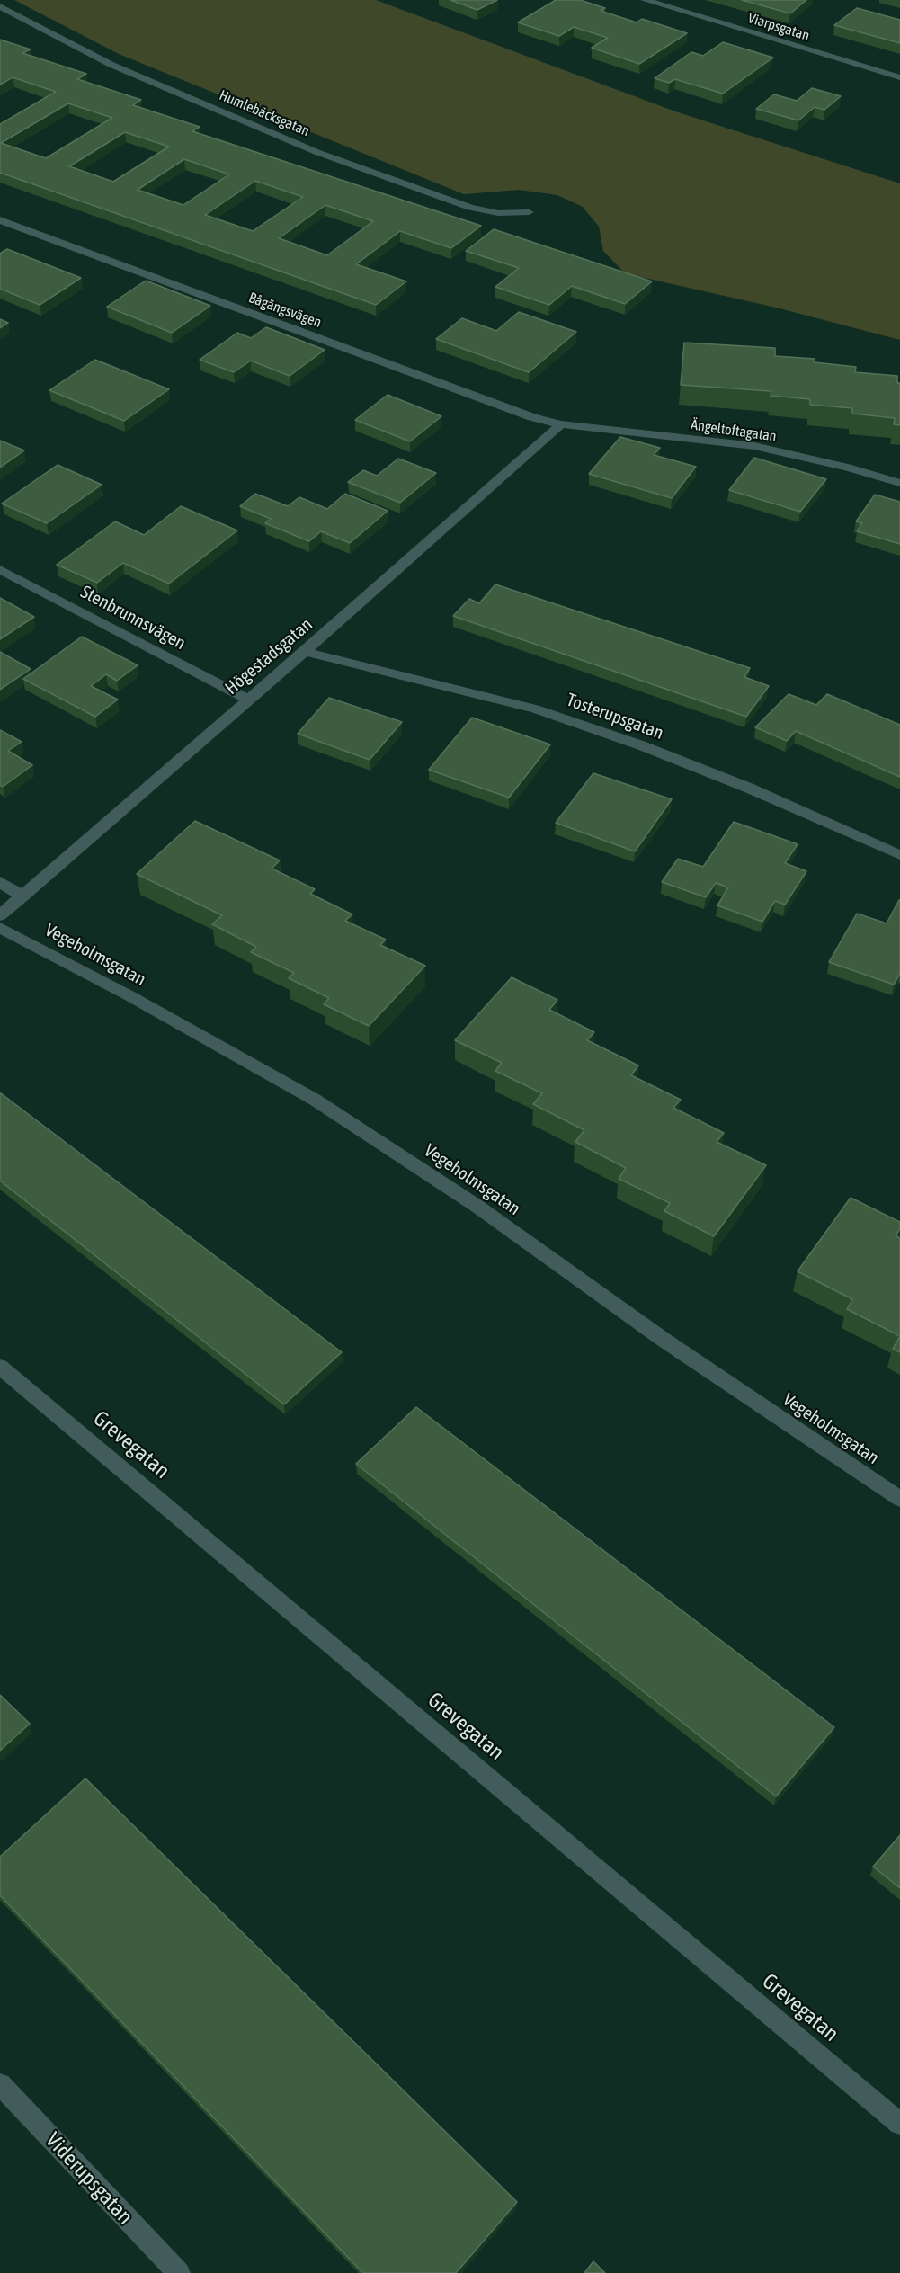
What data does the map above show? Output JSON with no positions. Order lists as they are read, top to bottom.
{
  "streets": {
    "street": [
      "Viarpsgatan",
      "Humlebäcksgatan",
      "Bågängsvägen",
      "Ängeltoftagatan",
      "Stenbrunnsvägen",
      "Högestadsgatan",
      "Tosterupsgatan",
      "Vegeholmsgatan",
      "Grevegatan",
      "Viderupsgatan"
    ]
  },
  "crossings": [
    ["Bågängsvägen", "Ängeltoftagatan"],
    ["Bågängsvägen", "Högestadsgatan"],
    ["Ängeltoftagatan", "Högestadsgatan"],
    ["Stenbrunnsvägen", "Högestadsgatan"],
    ["Högestadsgatan", "Tosterupsgatan"]
  ]
}
